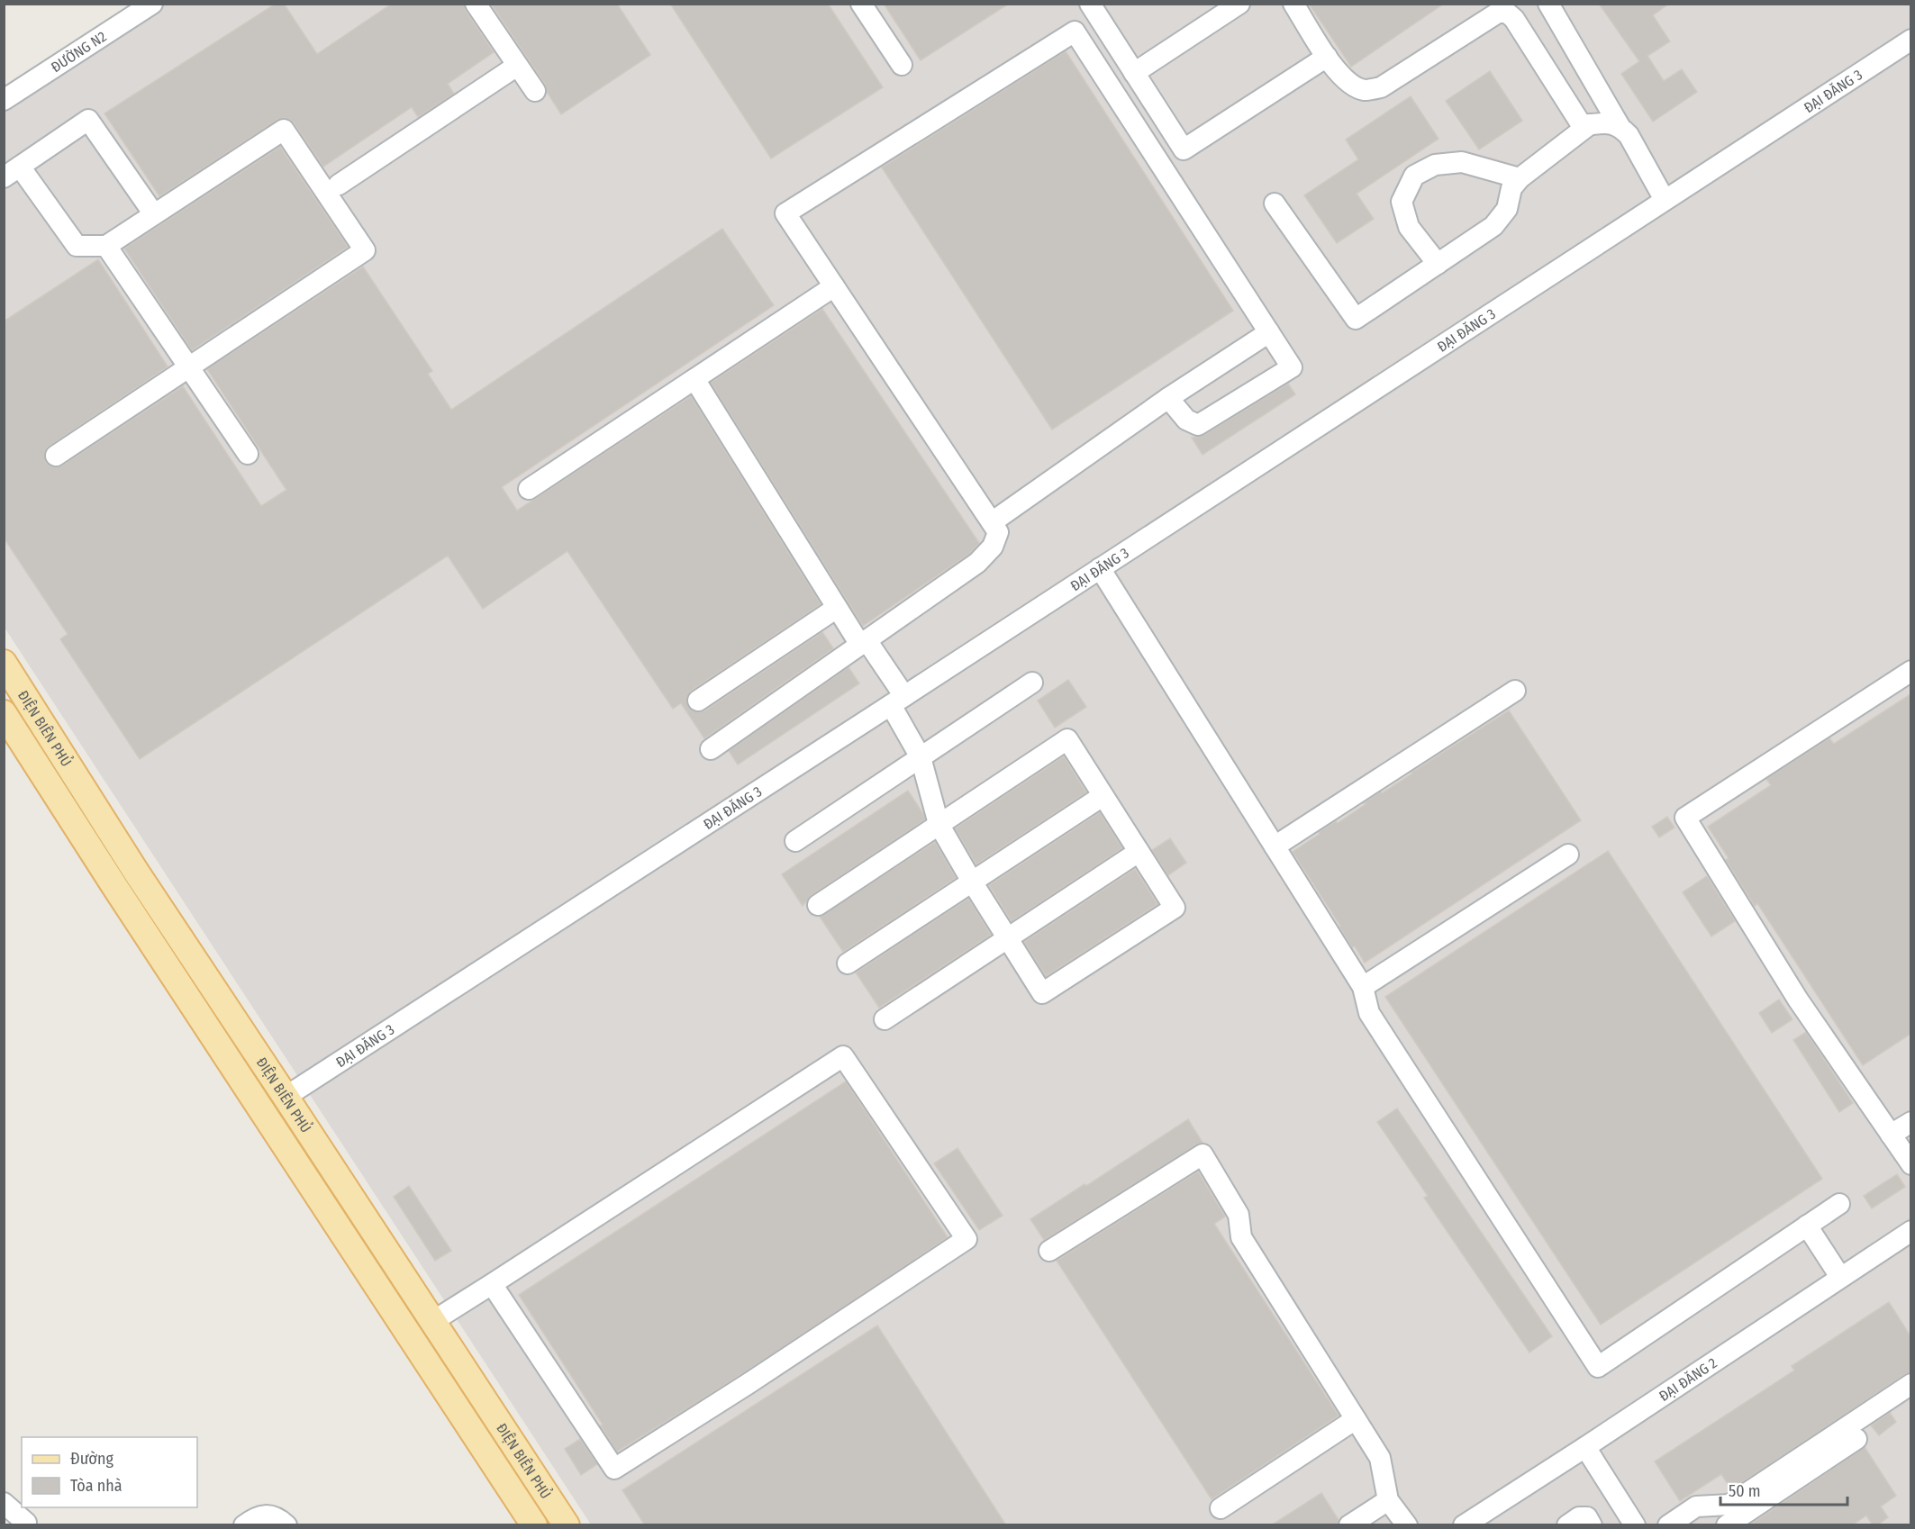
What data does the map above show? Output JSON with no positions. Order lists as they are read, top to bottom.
{
  "streets": {
    "main road": ["ĐIỆN BIÊN PHỦ"],
    "street": ["ĐƯỜNG N2", "ĐẠI ĐĂNG 3", "ĐẠI ĐĂNG 2"]
  },
  "crossings": [
    ["ĐẠI ĐĂNG 3", "ĐIỆN BIÊN PHỦ"]
  ],
  "legend": ["Đường", "Tòa nhà"],
  "scale_bar": "50 m"
}
